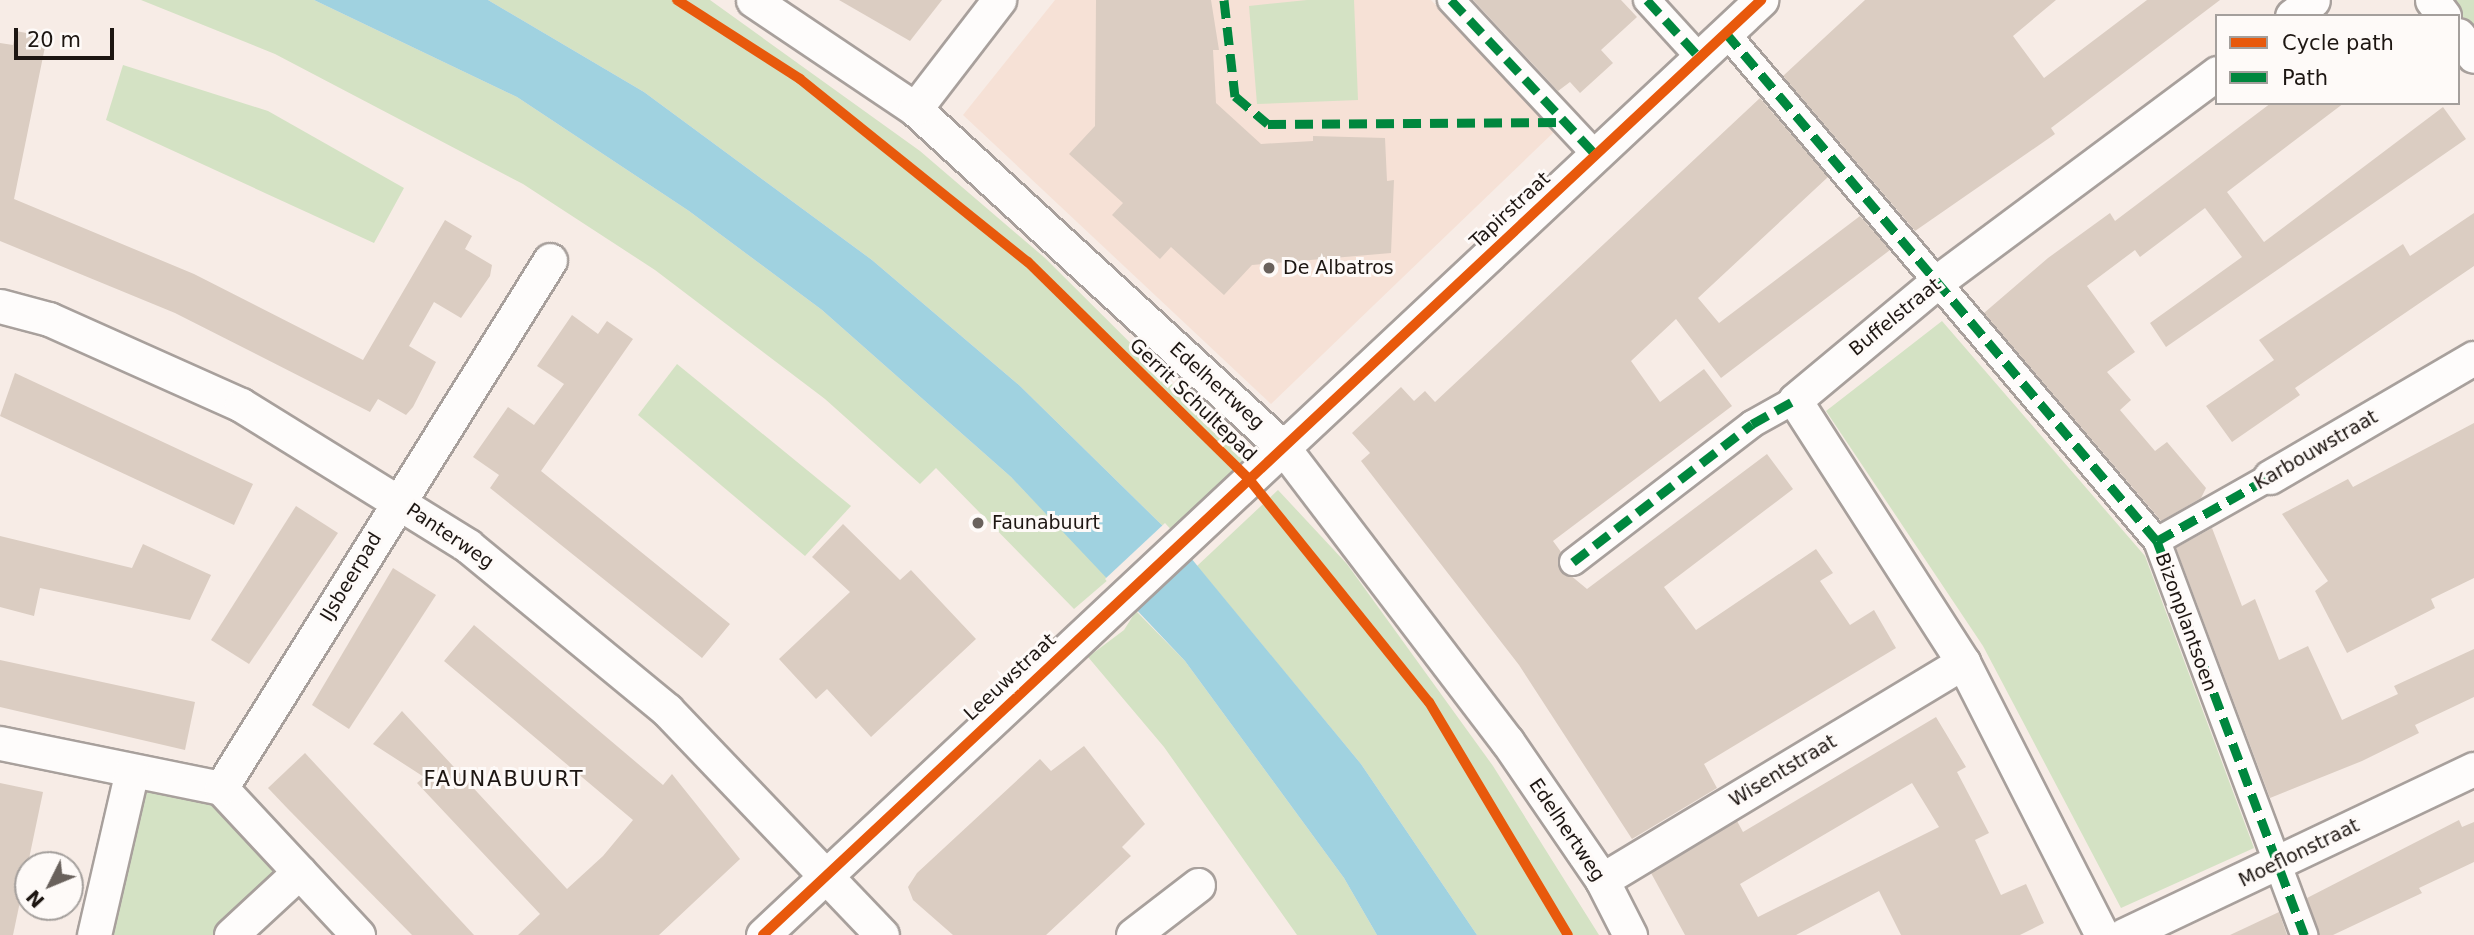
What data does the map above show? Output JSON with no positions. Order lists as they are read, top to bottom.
{
  "streets": {
    "street": [
      "Tapirstraat",
      "Buffelstraat",
      "Edelhertweg",
      "Karbouwstraat",
      "Panterweg",
      "IJsbeerpad",
      "Bizonplantsoen",
      "Leeuwstraat",
      "Wisentstraat",
      "Moeflonstraat"
    ],
    "cycle path": ["Gerrit Schultepad"]
  },
  "crossings": [
    ["Tapirstraat", "Edelhertweg"],
    ["Tapirstraat", "Bizonplantsoen"],
    ["Tapirstraat", "Leeuwstraat"],
    ["Buffelstraat", "Bizonplantsoen"],
    ["Edelhertweg", "Leeuwstraat"],
    ["Edelhertweg", "Wisentstraat"],
    ["Karbouwstraat", "Bizonplantsoen"],
    ["Panterweg", "IJsbeerpad"],
    ["Panterweg", "Leeuwstraat"],
    ["Bizonplantsoen", "Moeflonstraat"]
  ],
  "districts": ["FAUNABUURT"],
  "places": ["De Albatros", "Faunabuurt"],
  "legend": ["Cycle path", "Path"],
  "scale_bar": "20 m",
  "north": "bottom left"
}
